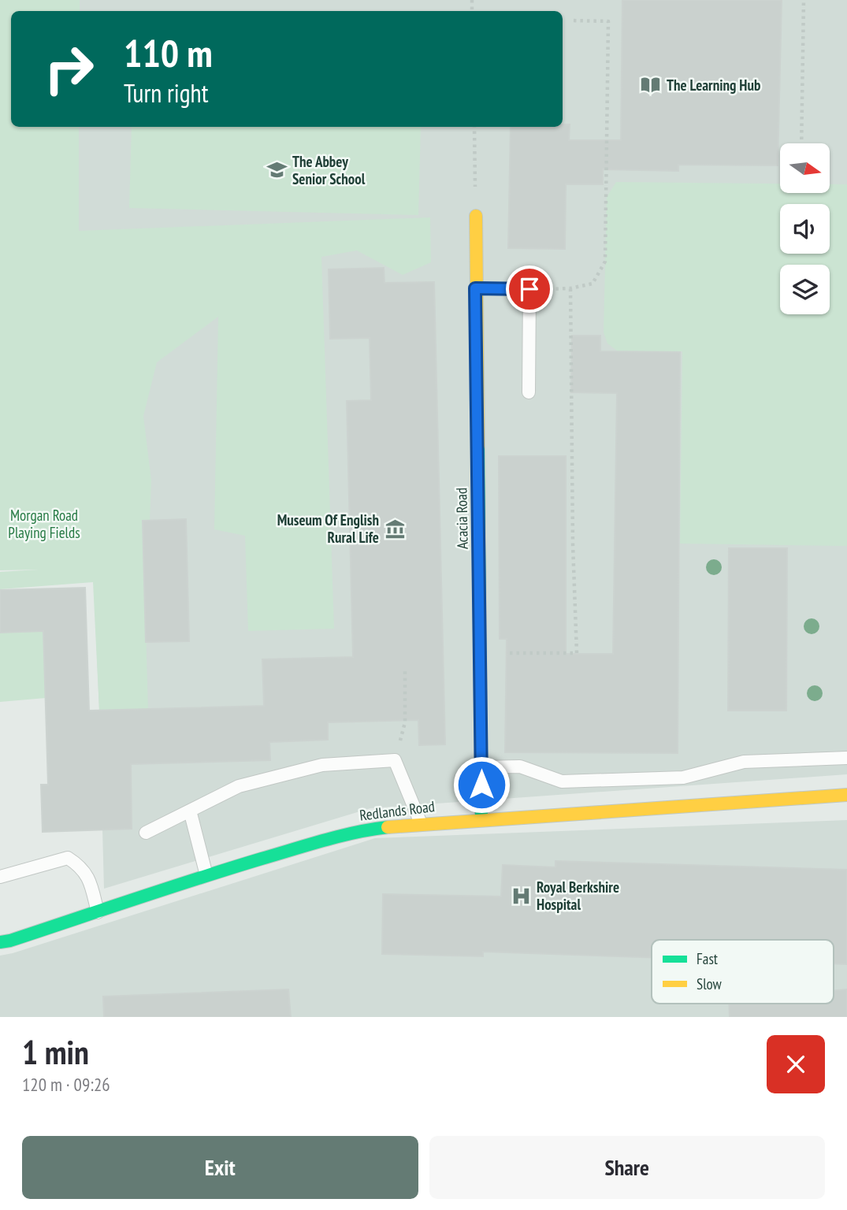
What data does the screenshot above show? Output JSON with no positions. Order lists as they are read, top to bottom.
{
  "streets": {
    "street": ["Acacia Road", "Redlands Road"]
  },
  "crossings": [
    ["Acacia Road", "Redlands Road"]
  ],
  "parks": ["Morgan Road Playing Fields"],
  "places": {
    "library": ["The Learning Hub"],
    "school or university": ["The Abbey Senior School"],
    "museum": ["Museum Of English Rural Life"],
    "hospital": ["Royal Berkshire Hospital"]
  },
  "legend": ["Fast", "Slow"],
  "north": "right",
  "page": {
    "turn": ["110 m", "Turn right"],
    "heading": ["1 min", "120 m · 09:26"],
    "buttons": ["Exit", "Share"]
  }
}
